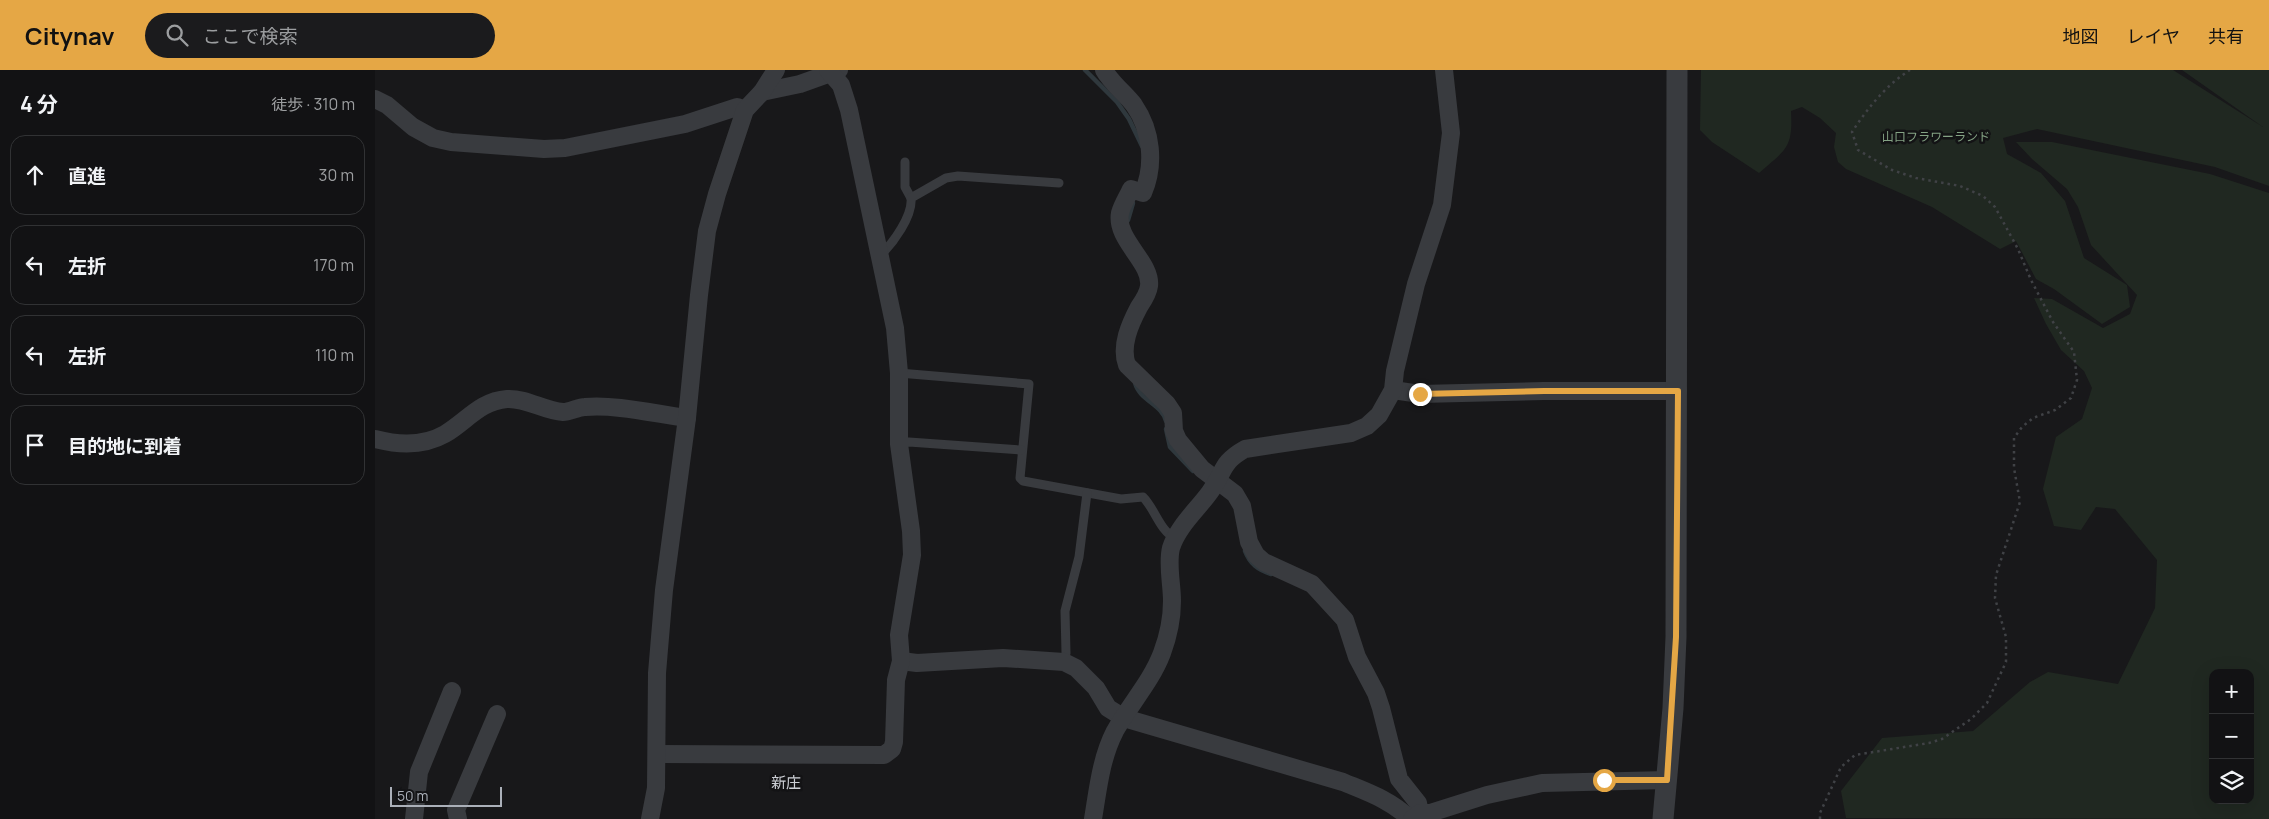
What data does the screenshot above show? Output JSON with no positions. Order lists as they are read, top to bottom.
{
  "districts": ["新庄"],
  "parks": ["山口フラワーランド"],
  "scale_bar": "50 m",
  "page": {
    "header": "Citynav",
    "search": "ここで検索",
    "nav": ["地図", "レイヤ", "共有"],
    "heading": ["4 分", "徒歩 · 310 m"],
    "list": [
      ["直進", "30 m"],
      ["左折", "170 m"],
      ["左折", "110 m"],
      "目的地に到着"
    ],
    "map_buttons": ["+", "−"],
    "scale": "50 m"
  }
}
